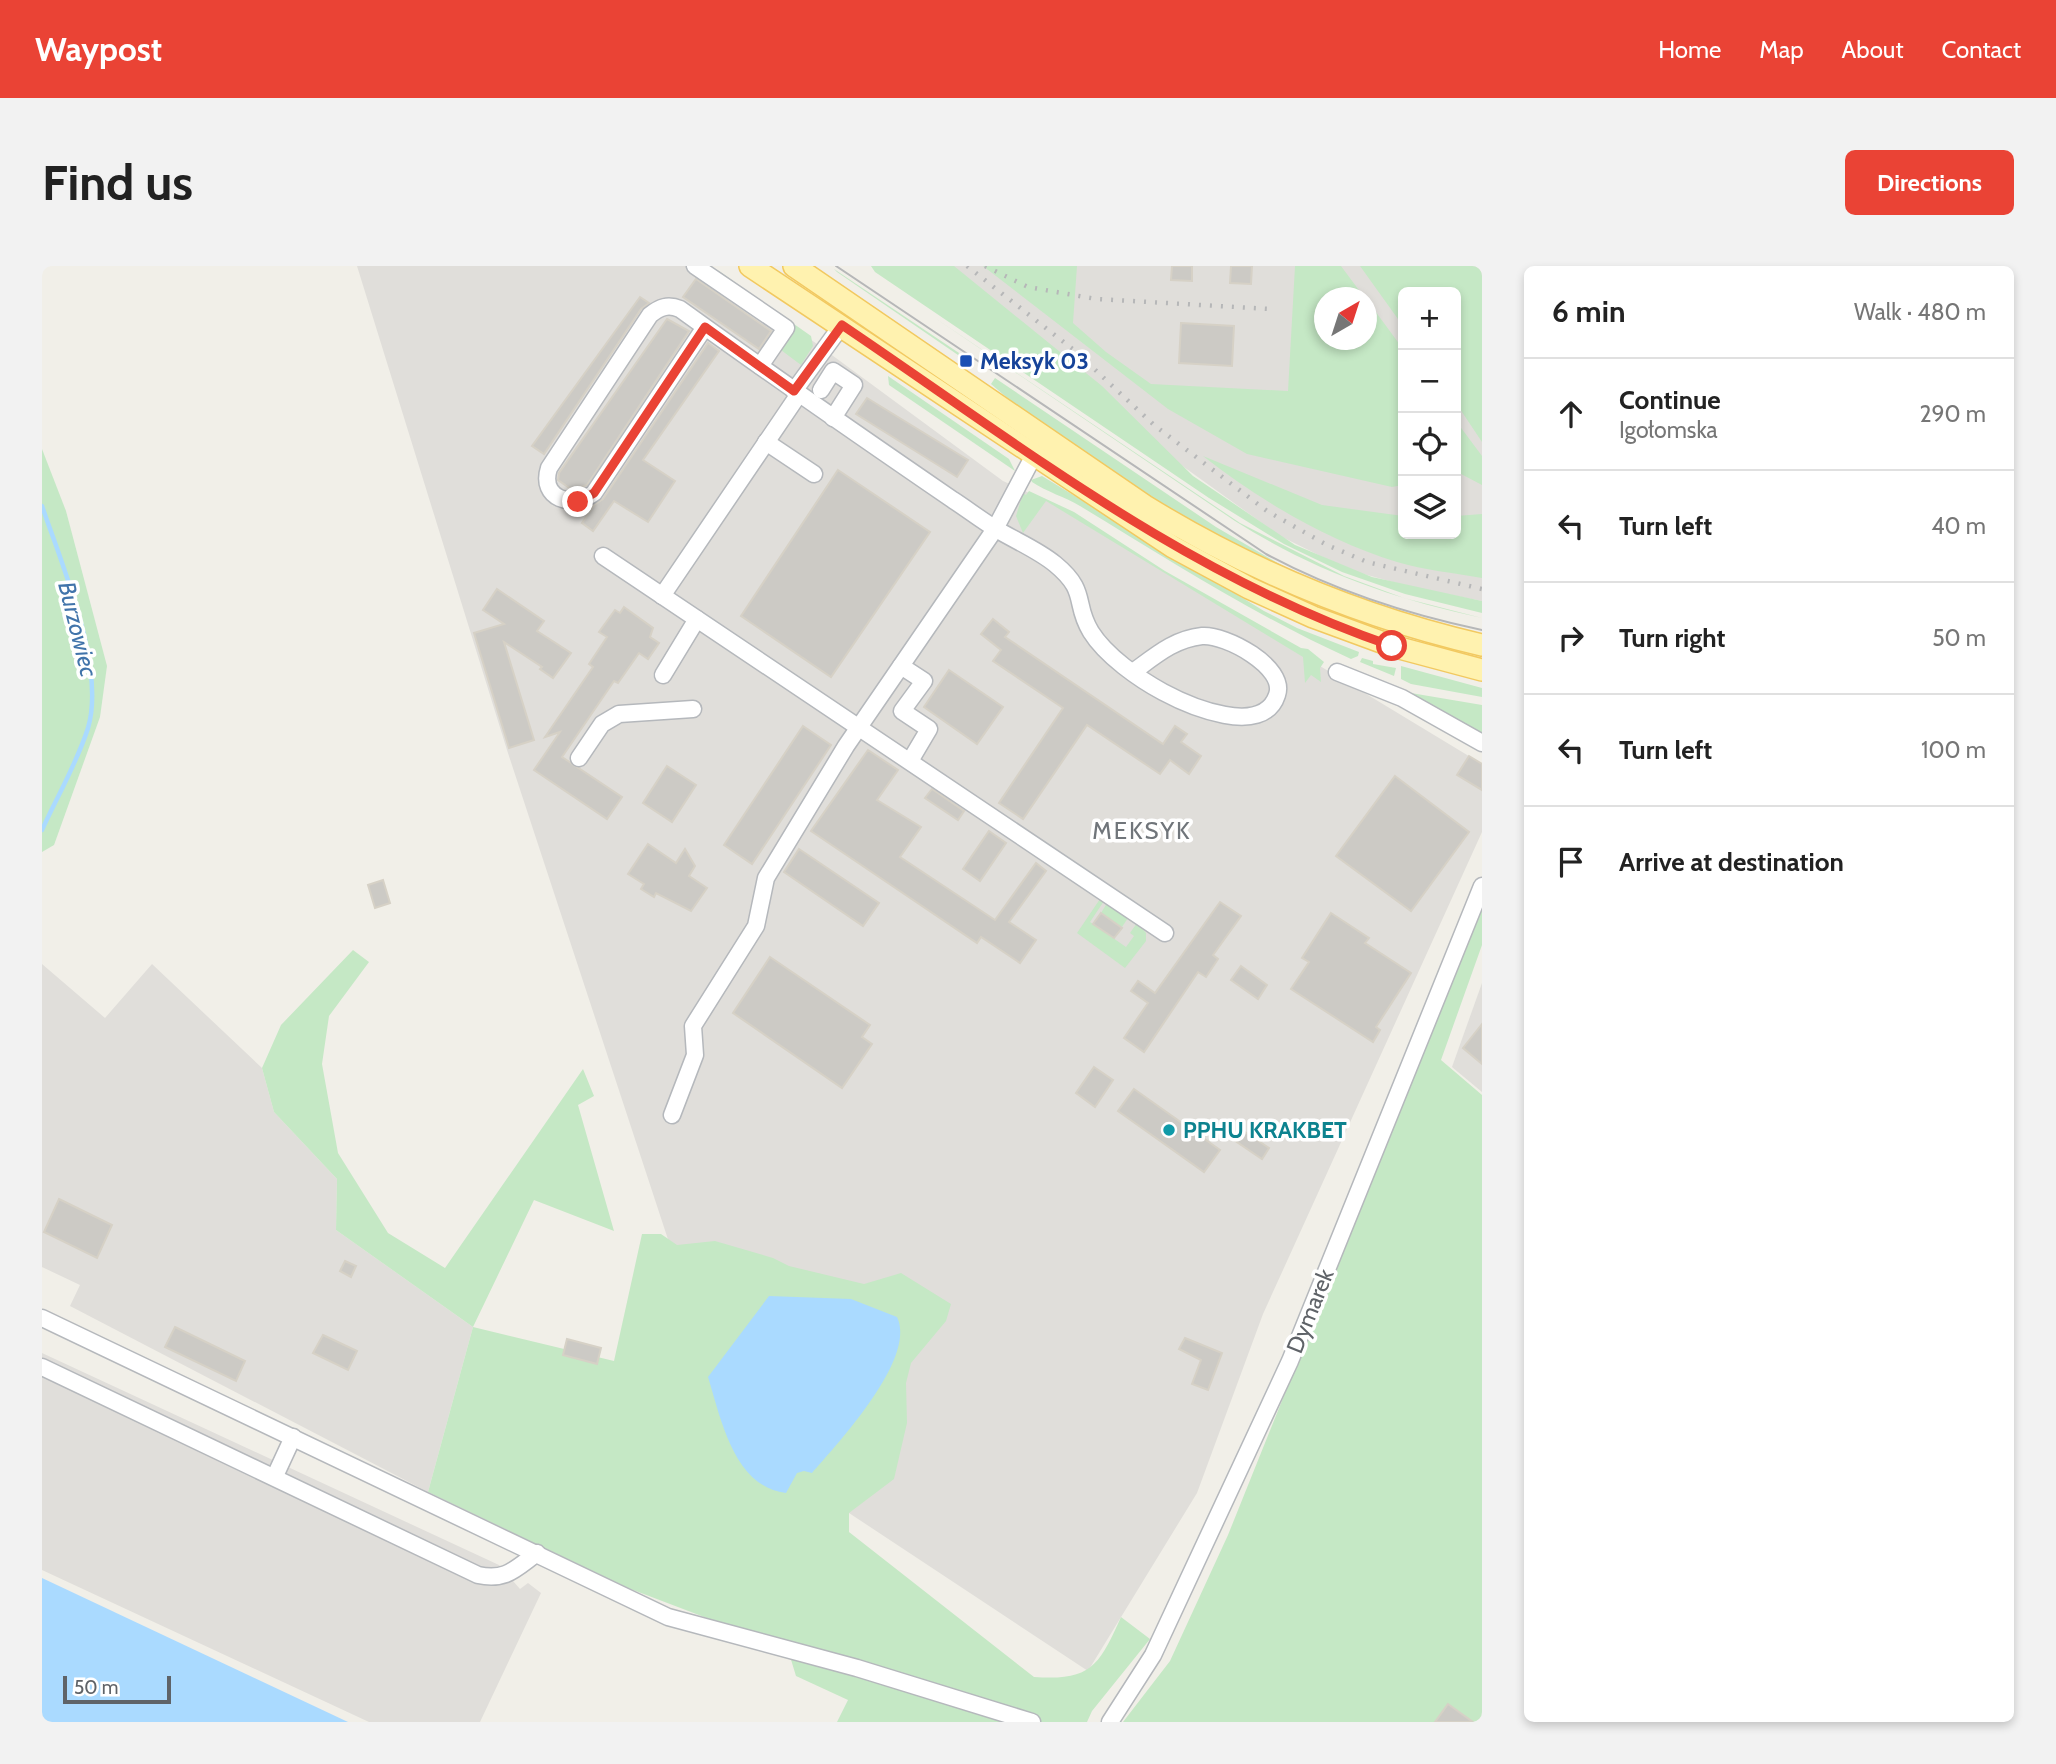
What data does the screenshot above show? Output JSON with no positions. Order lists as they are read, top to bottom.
{
  "streets": {
    "street": ["Dymarek"]
  },
  "districts": ["MEKSYK"],
  "water": ["Burzowiec"],
  "places": {
    "transit": ["Meksyk 03"],
    "other": ["PPHU KRAKBET"]
  },
  "scale_bar": "50 m",
  "north": "top right",
  "page": {
    "header": "Waypost",
    "nav": [
      "Home",
      "Map",
      "About",
      "Contact"
    ],
    "buttons": "Directions",
    "title": "Find us",
    "heading": ["6 min", "Walk · 480 m"],
    "map_buttons": ["+", "−"],
    "list": [
      ["Continue", "Igołomska", "290 m"],
      ["Turn left", "40 m"],
      ["Turn right", "50 m"],
      ["Turn left", "100 m"],
      "Arrive at destination"
    ],
    "scale": "50 m"
  }
}
